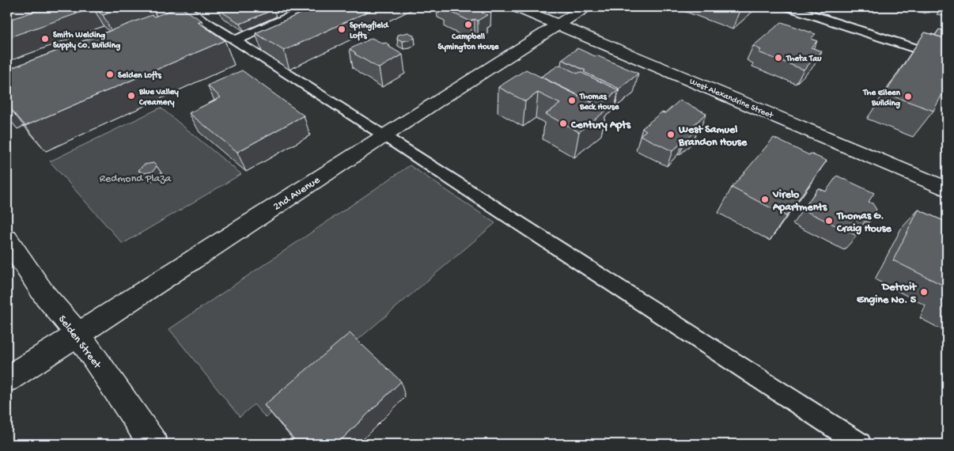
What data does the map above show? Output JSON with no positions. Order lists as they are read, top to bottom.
{
  "streets": {
    "street": ["West Alexandrine Street", "2nd Avenue", "Selden Street"]
  },
  "crossings": [
    ["West Alexandrine Street", "2nd Avenue"],
    ["2nd Avenue", "Selden Street"]
  ],
  "parks": ["Redmond Plaza"],
  "places": [
    "Campbell Symington House",
    "Springfield Lofts",
    "Smith Welding Supply Co. Building",
    "Theta Tau",
    "Selden Lofts",
    "Blue Valley Creamery",
    "The Eileen Building",
    "Thomas Beck House",
    "Century Apts",
    "West Samuel Brandon House",
    "Virelo Apartments",
    "Thomas G. Craig House",
    "Detroit Engine No. 5"
  ]
}
